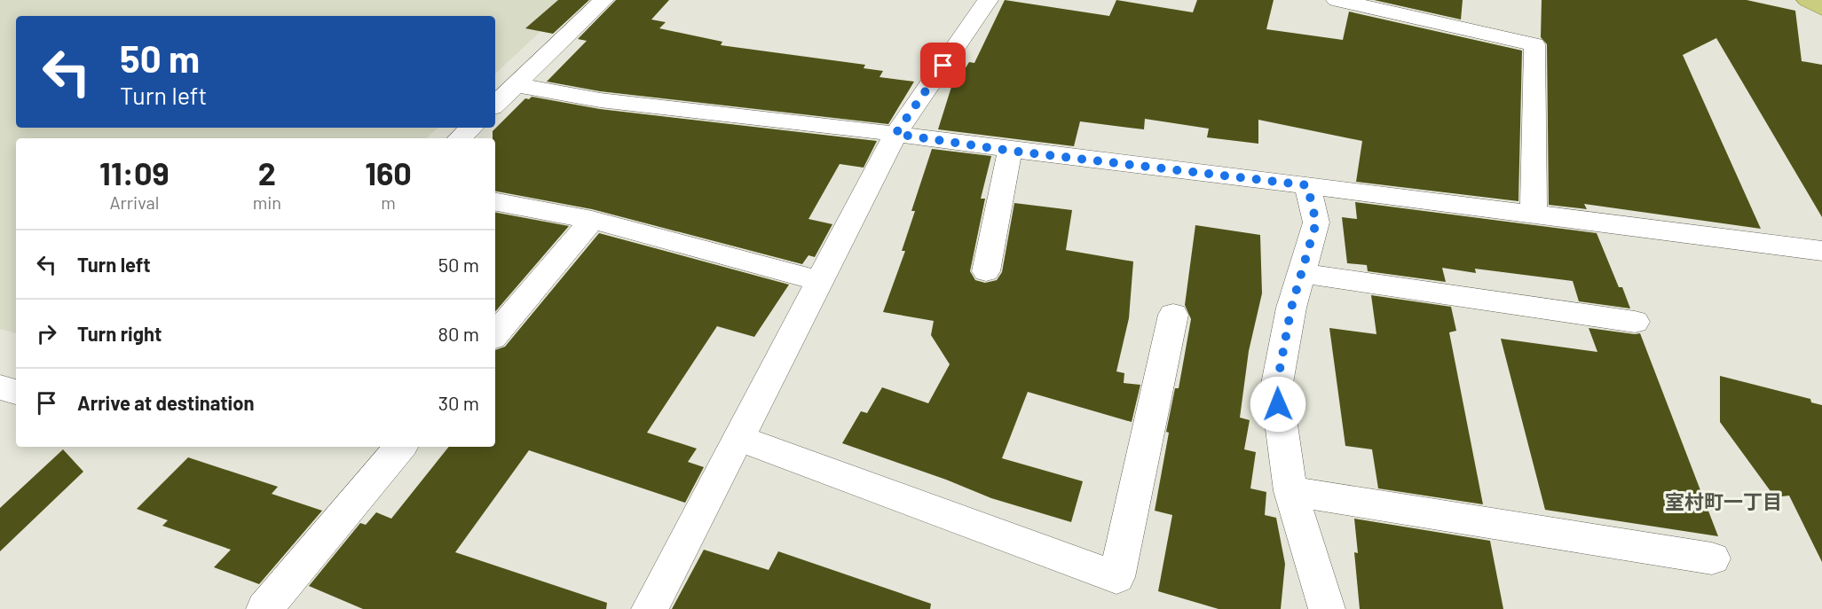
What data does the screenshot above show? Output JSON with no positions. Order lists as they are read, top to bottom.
{
  "districts": ["室村町一丁目"],
  "page": {
    "turn": ["50 m", "Turn left"],
    "eta": [
      "11:09",
      "Arrival",
      "2",
      "min",
      "160",
      "m"
    ],
    "list": [
      {
        "name": "Turn left",
        "value": "50 m"
      },
      {
        "name": "Turn right",
        "value": "80 m"
      },
      {
        "name": "Arrive at destination",
        "value": "30 m"
      }
    ]
  }
}
